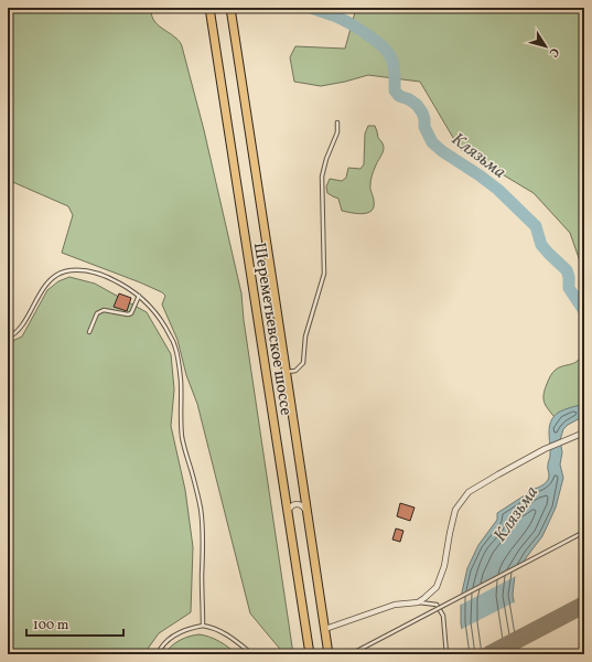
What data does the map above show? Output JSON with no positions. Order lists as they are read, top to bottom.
{
  "streets": {
    "main road": ["Шереметьевское шоссе"]
  },
  "water": ["Клязьма"],
  "scale_bar": "100 m",
  "north": "bottom right"
}
